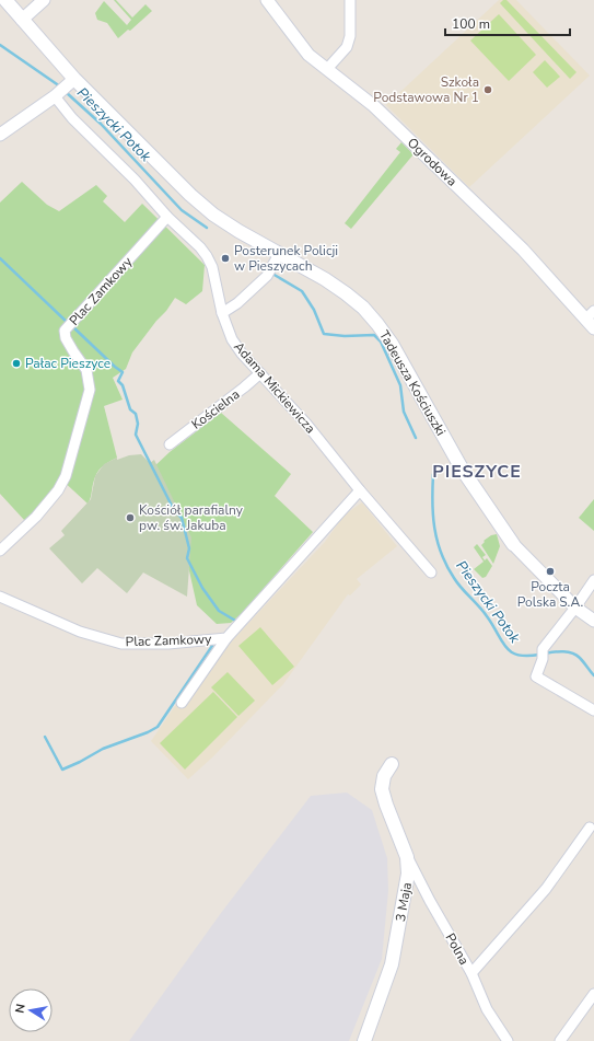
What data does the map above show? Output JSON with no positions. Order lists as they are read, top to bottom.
{
  "streets": {
    "main road": ["Tadeusza Kościuszki", "3 Maja"],
    "street": [
      "Ogrodowa",
      "Plac Zamkowy",
      "Adama Mickiewicza",
      "Kościelna",
      "Polna"
    ]
  },
  "crossings": [
    ["Plac Zamkowy", "Adama Mickiewicza"],
    ["Adama Mickiewicza", "Kościelna"],
    ["3 Maja", "Polna"]
  ],
  "districts": ["PIESZYCE"],
  "water": ["Pieszycki Potok"],
  "places": [
    "Szkoła Podstawowa Nr 1",
    "Posterunek Policji w Pieszycach",
    "Pałac Pieszyce",
    "Kościół parafialny pw. św. Jakuba",
    "Poczta Polska S.A."
  ],
  "scale_bar": "100 m",
  "north": "left"
}
